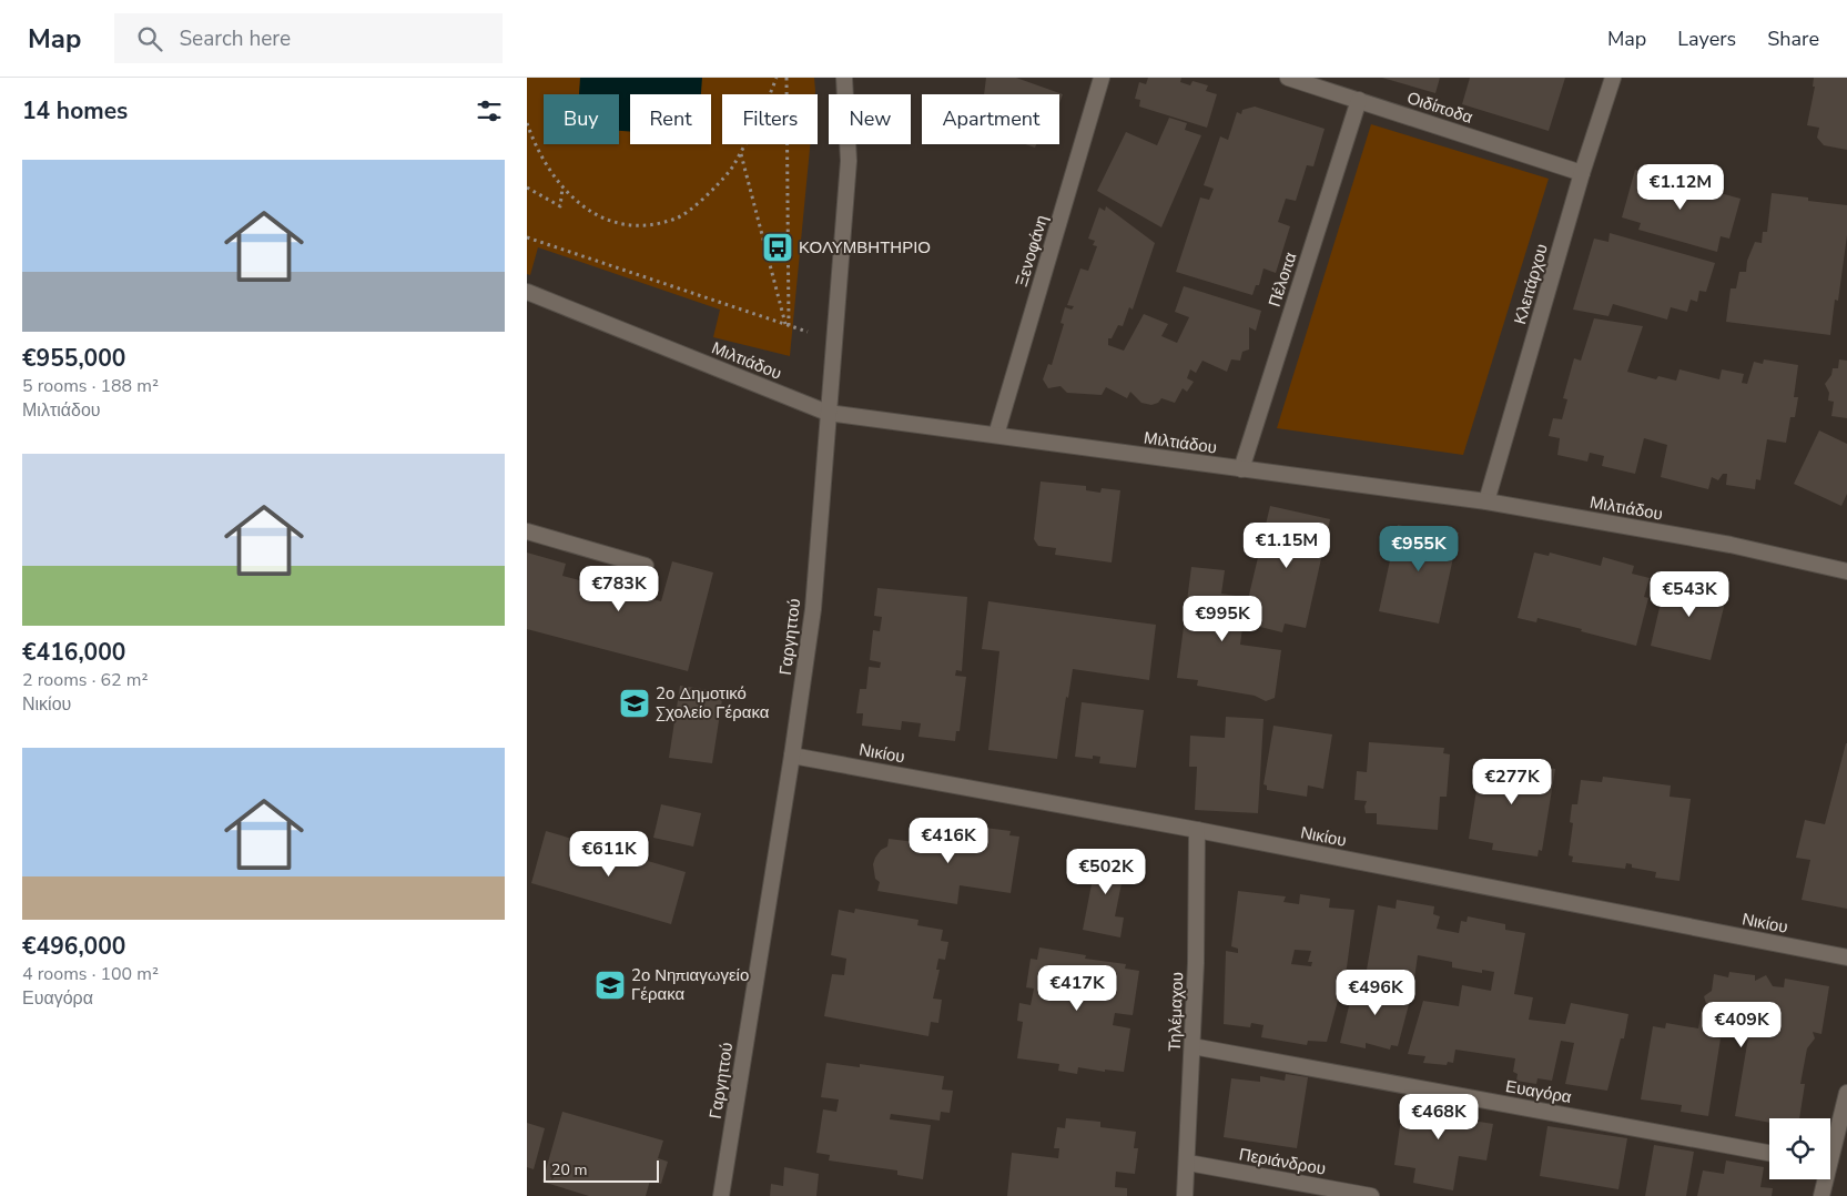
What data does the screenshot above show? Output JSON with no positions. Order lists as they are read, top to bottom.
{
  "streets": {
    "street": [
      "Οιδίποδα",
      "Ξενοφάνη",
      "Πέλοπα",
      "Κλειτάρχου",
      "Μιλτιάδου",
      "Γαργηττού",
      "Νικίου",
      "Τηλέμαχου",
      "Ευαγόρα",
      "Περιάνδρου"
    ]
  },
  "crossings": [
    ["Οιδίποδα", "Πέλοπα"],
    ["Οιδίποδα", "Κλειτάρχου"],
    ["Ξενοφάνη", "Μιλτιάδου"],
    ["Πέλοπα", "Μιλτιάδου"],
    ["Κλειτάρχου", "Μιλτιάδου"],
    ["Μιλτιάδου", "Γαργηττού"],
    ["Γαργηττού", "Νικίου"],
    ["Νικίου", "Τηλέμαχου"],
    ["Τηλέμαχου", "Ευαγόρα"],
    ["Τηλέμαχου", "Περιάνδρου"]
  ],
  "places": {
    "bus stop": ["ΚΟΛΥΜΒΗΤΗΡΙΟ"],
    "school or university": ["2ο Δημοτικό Σχολείο Γέρακα", "2ο Νηπιαγωγείο Γέρακα"]
  },
  "scale_bar": "20 m",
  "page": {
    "header": "Map",
    "search": "Search here",
    "nav": ["Map", "Layers", "Share"],
    "heading": "14 homes",
    "chip": [
      "Buy",
      "Rent",
      "Filters",
      "New",
      "Apartment"
    ],
    "list": [
      {
        "name": "€955,000",
        "note": "5 rooms · 188 m² · Μιλτιάδου"
      },
      {
        "name": "€416,000",
        "note": "2 rooms · 62 m² · Νικίου"
      },
      {
        "name": "€496,000",
        "note": "4 rooms · 100 m² · Ευαγόρα"
      }
    ],
    "price": [
      "€1.12M",
      "€1.15M",
      "€955K",
      "€783K",
      "€543K",
      "€995K",
      "€277K",
      "€416K",
      "€611K",
      "€502K",
      "€417K",
      "€496K",
      "€409K",
      "€468K"
    ],
    "scale": "20 m"
  }
}
